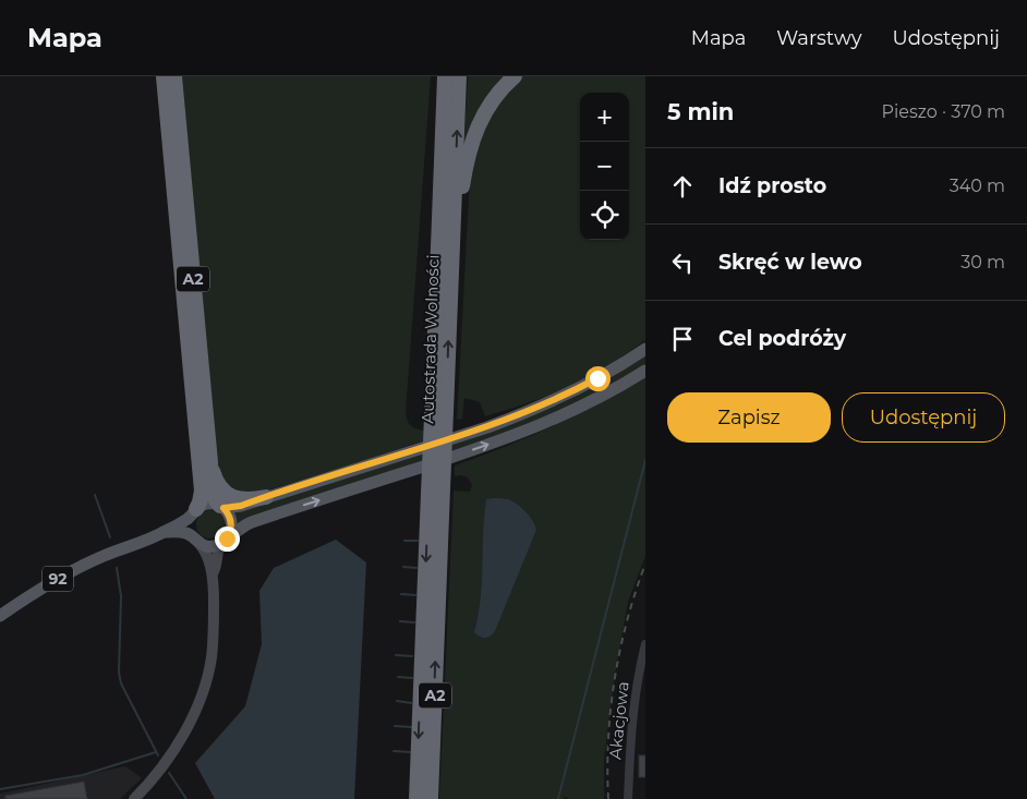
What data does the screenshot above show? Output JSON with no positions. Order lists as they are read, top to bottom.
{
  "streets": {
    "highway": ["A2", "Autostrada Wolności"],
    "main road": ["92"],
    "street": ["Akacjowa"]
  },
  "crossings": [
    ["A2", "Autostrada Wolności"],
    ["A2", "92"]
  ],
  "page": {
    "header": "Mapa",
    "nav": ["Mapa", "Warstwy", "Udostępnij"],
    "heading": ["5 min", "Pieszo · 370 m"],
    "map_buttons": ["+", "−"],
    "list": [
      ["Idź prosto", "340 m"],
      ["Skręć w lewo", "30 m"],
      "Cel podróży"
    ],
    "buttons": ["Zapisz", "Udostępnij"]
  }
}
